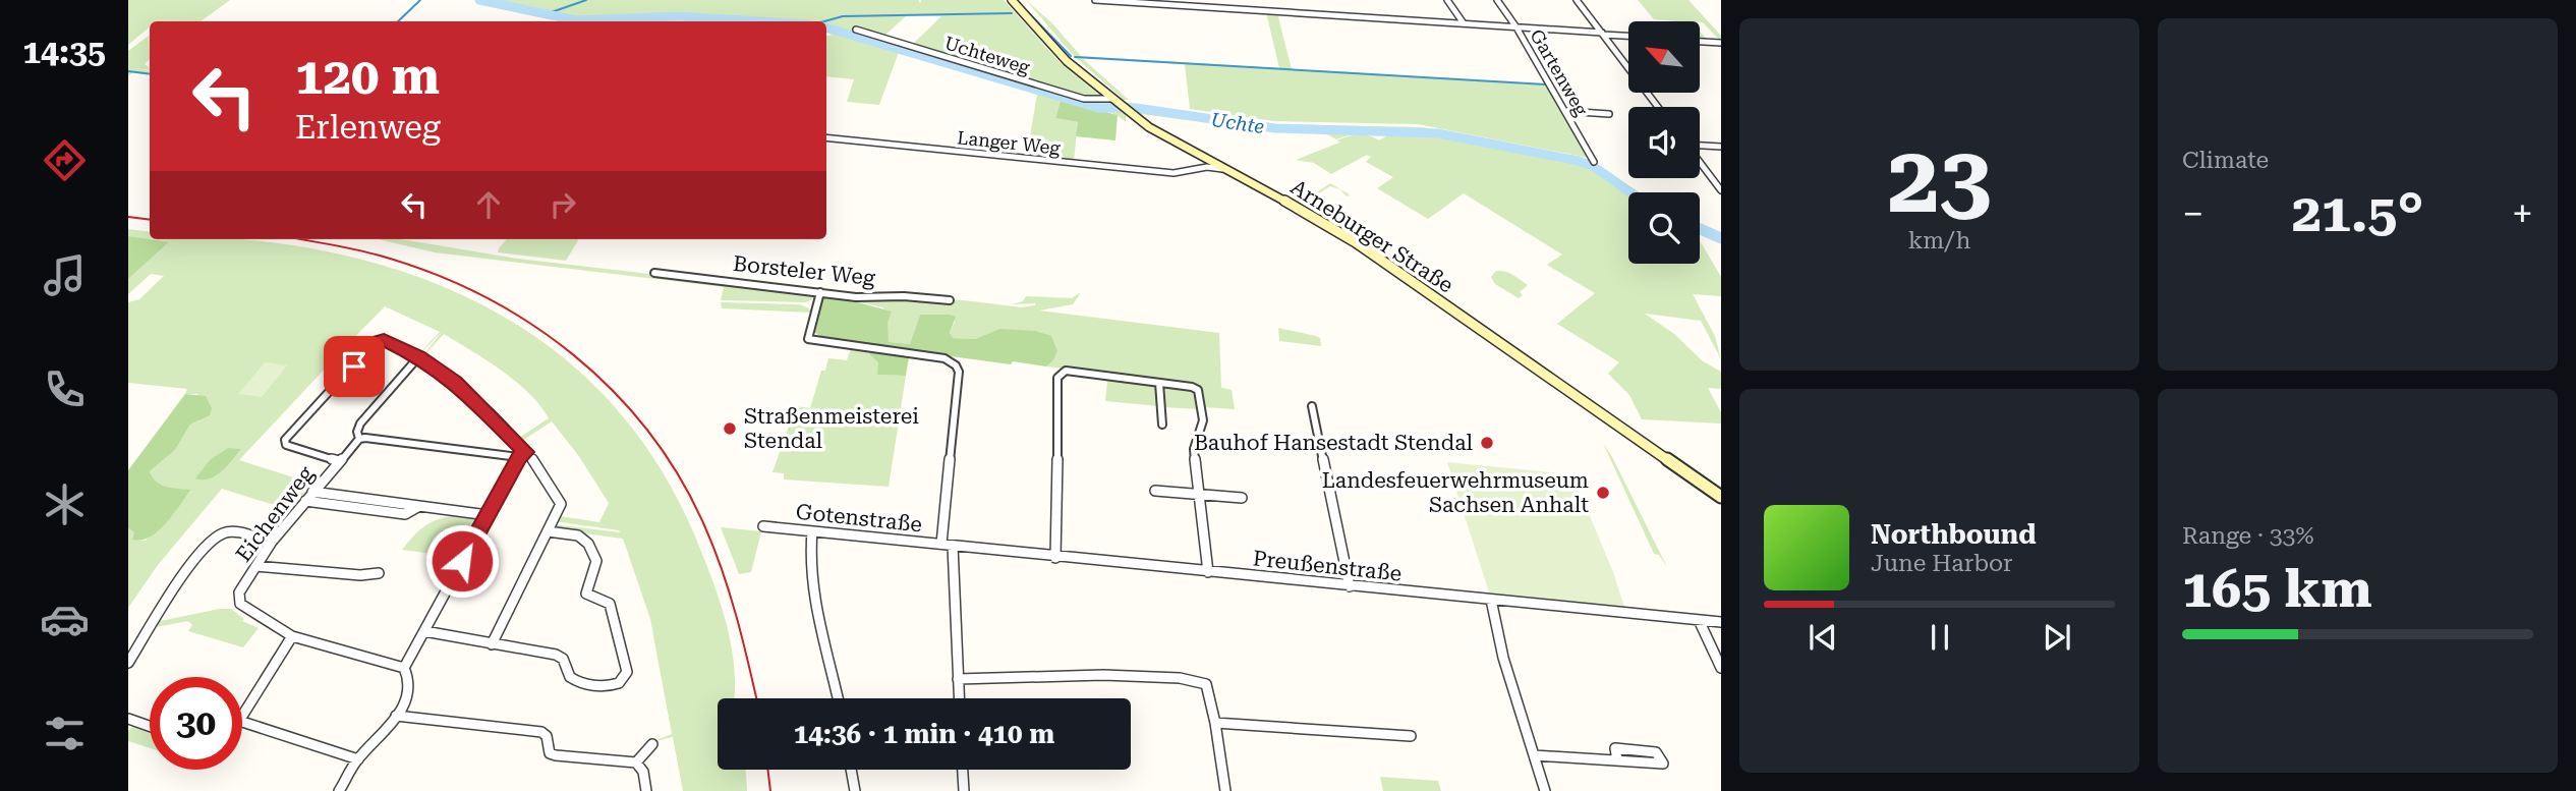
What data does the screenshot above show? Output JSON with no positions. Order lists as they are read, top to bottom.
{
  "streets": {
    "main road": ["Arneburger Straße"],
    "street": [
      "Uchteweg",
      "Gartenweg",
      "Langer Weg",
      "Borsteler Weg",
      "Eichenweg",
      "Gotenstraße",
      "Preußenstraße"
    ]
  },
  "crossings": [
    ["Uchteweg", "Arneburger Straße"],
    ["Langer Weg", "Arneburger Straße"],
    ["Gotenstraße", "Preußenstraße"]
  ],
  "water": ["Uchte"],
  "places": ["Straßenmeisterei Stendal", "Bauhof Hansestadt Stendal", "Landesfeuerwehrmuseum Sachsen Anhalt"],
  "north": "top left",
  "page": {
    "tabs": "14:35",
    "tile": [
      ["23", "km/h"],
      "Climate",
      ["Range · 33%", "165 km"]
    ],
    "turn": ["120 m", "Erlenweg"],
    "heat": ["−", "21.5°", "+"],
    "song": ["Northbound", "June Harbor"],
    "limit": "30",
    "trip": "14:36 · 1 min · 410 m"
  }
}
